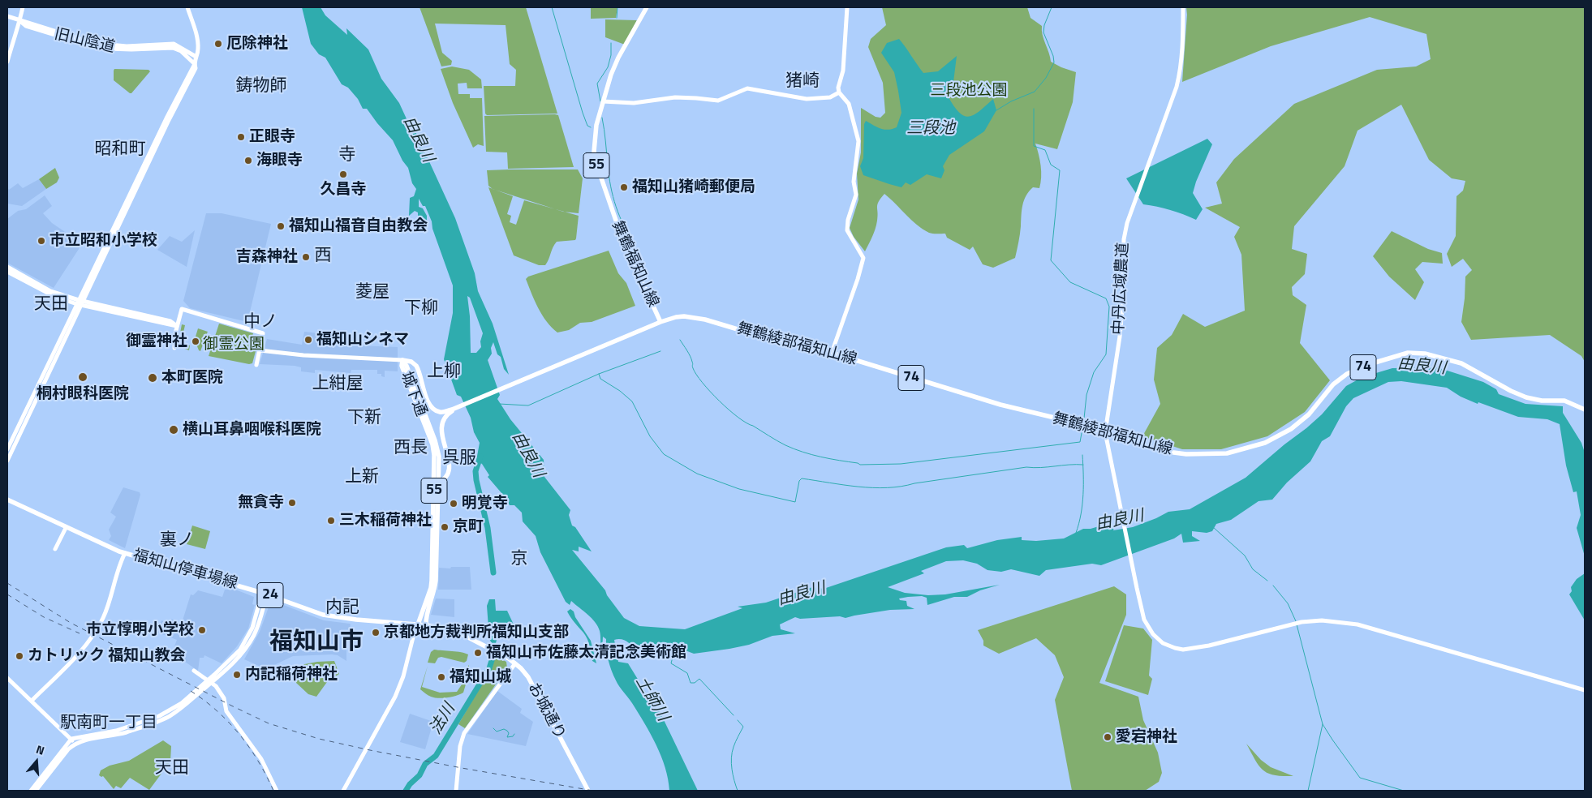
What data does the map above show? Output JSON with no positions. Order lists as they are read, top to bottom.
{
  "streets": {
    "main road": [
      "55",
      "舞鶴福知山線",
      "舞鶴綾部福知山線",
      "74",
      "城下通",
      "福知山停車場線",
      "24",
      "お城通り"
    ],
    "street": ["旧山陰道", "中丹広域農道"]
  },
  "crossings": [
    ["55", "舞鶴福知山線"],
    ["55", "城下通"],
    ["舞鶴福知山線", "舞鶴綾部福知山線"],
    ["中丹広域農道", "舞鶴綾部福知山線"],
    ["城下通", "福知山停車場線"],
    ["城下通", "お城通り"],
    ["福知山停車場線", "お城通り"]
  ],
  "districts": [
    "猪崎",
    "鋳物師",
    "昭和町",
    "寺",
    "西",
    "菱屋",
    "天田",
    "下柳",
    "中ノ",
    "上柳",
    "上紺屋",
    "下新",
    "西長",
    "呉服",
    "上新",
    "裏ノ",
    "京",
    "内記",
    "福知山市",
    "駅南町一丁目",
    "天田"
  ],
  "water": [
    "三段池",
    "由良川",
    "土師川",
    "法川"
  ],
  "parks": ["三段池公園", "御霊公園"],
  "places": [
    "厄除神社",
    "正眼寺",
    "海眼寺",
    "久昌寺",
    "福知山猪崎郵便局",
    "福知山福音自由教会",
    "市立昭和小学校",
    "吉森神社",
    "福知山シネマ",
    "御霊神社",
    "桐村眼科医院",
    "本町医院",
    "横山耳鼻咽喉科医院",
    "無貪寺",
    "明覚寺",
    "三木稲荷神社",
    "京町",
    "市立惇明小学校",
    "京都地方裁判所福知山支部",
    "福知山市佐藤太清記念美術館",
    "カトリック 福知山教会",
    "内記稲荷神社",
    "福知山城",
    "愛宕神社"
  ],
  "north": "top"
}
